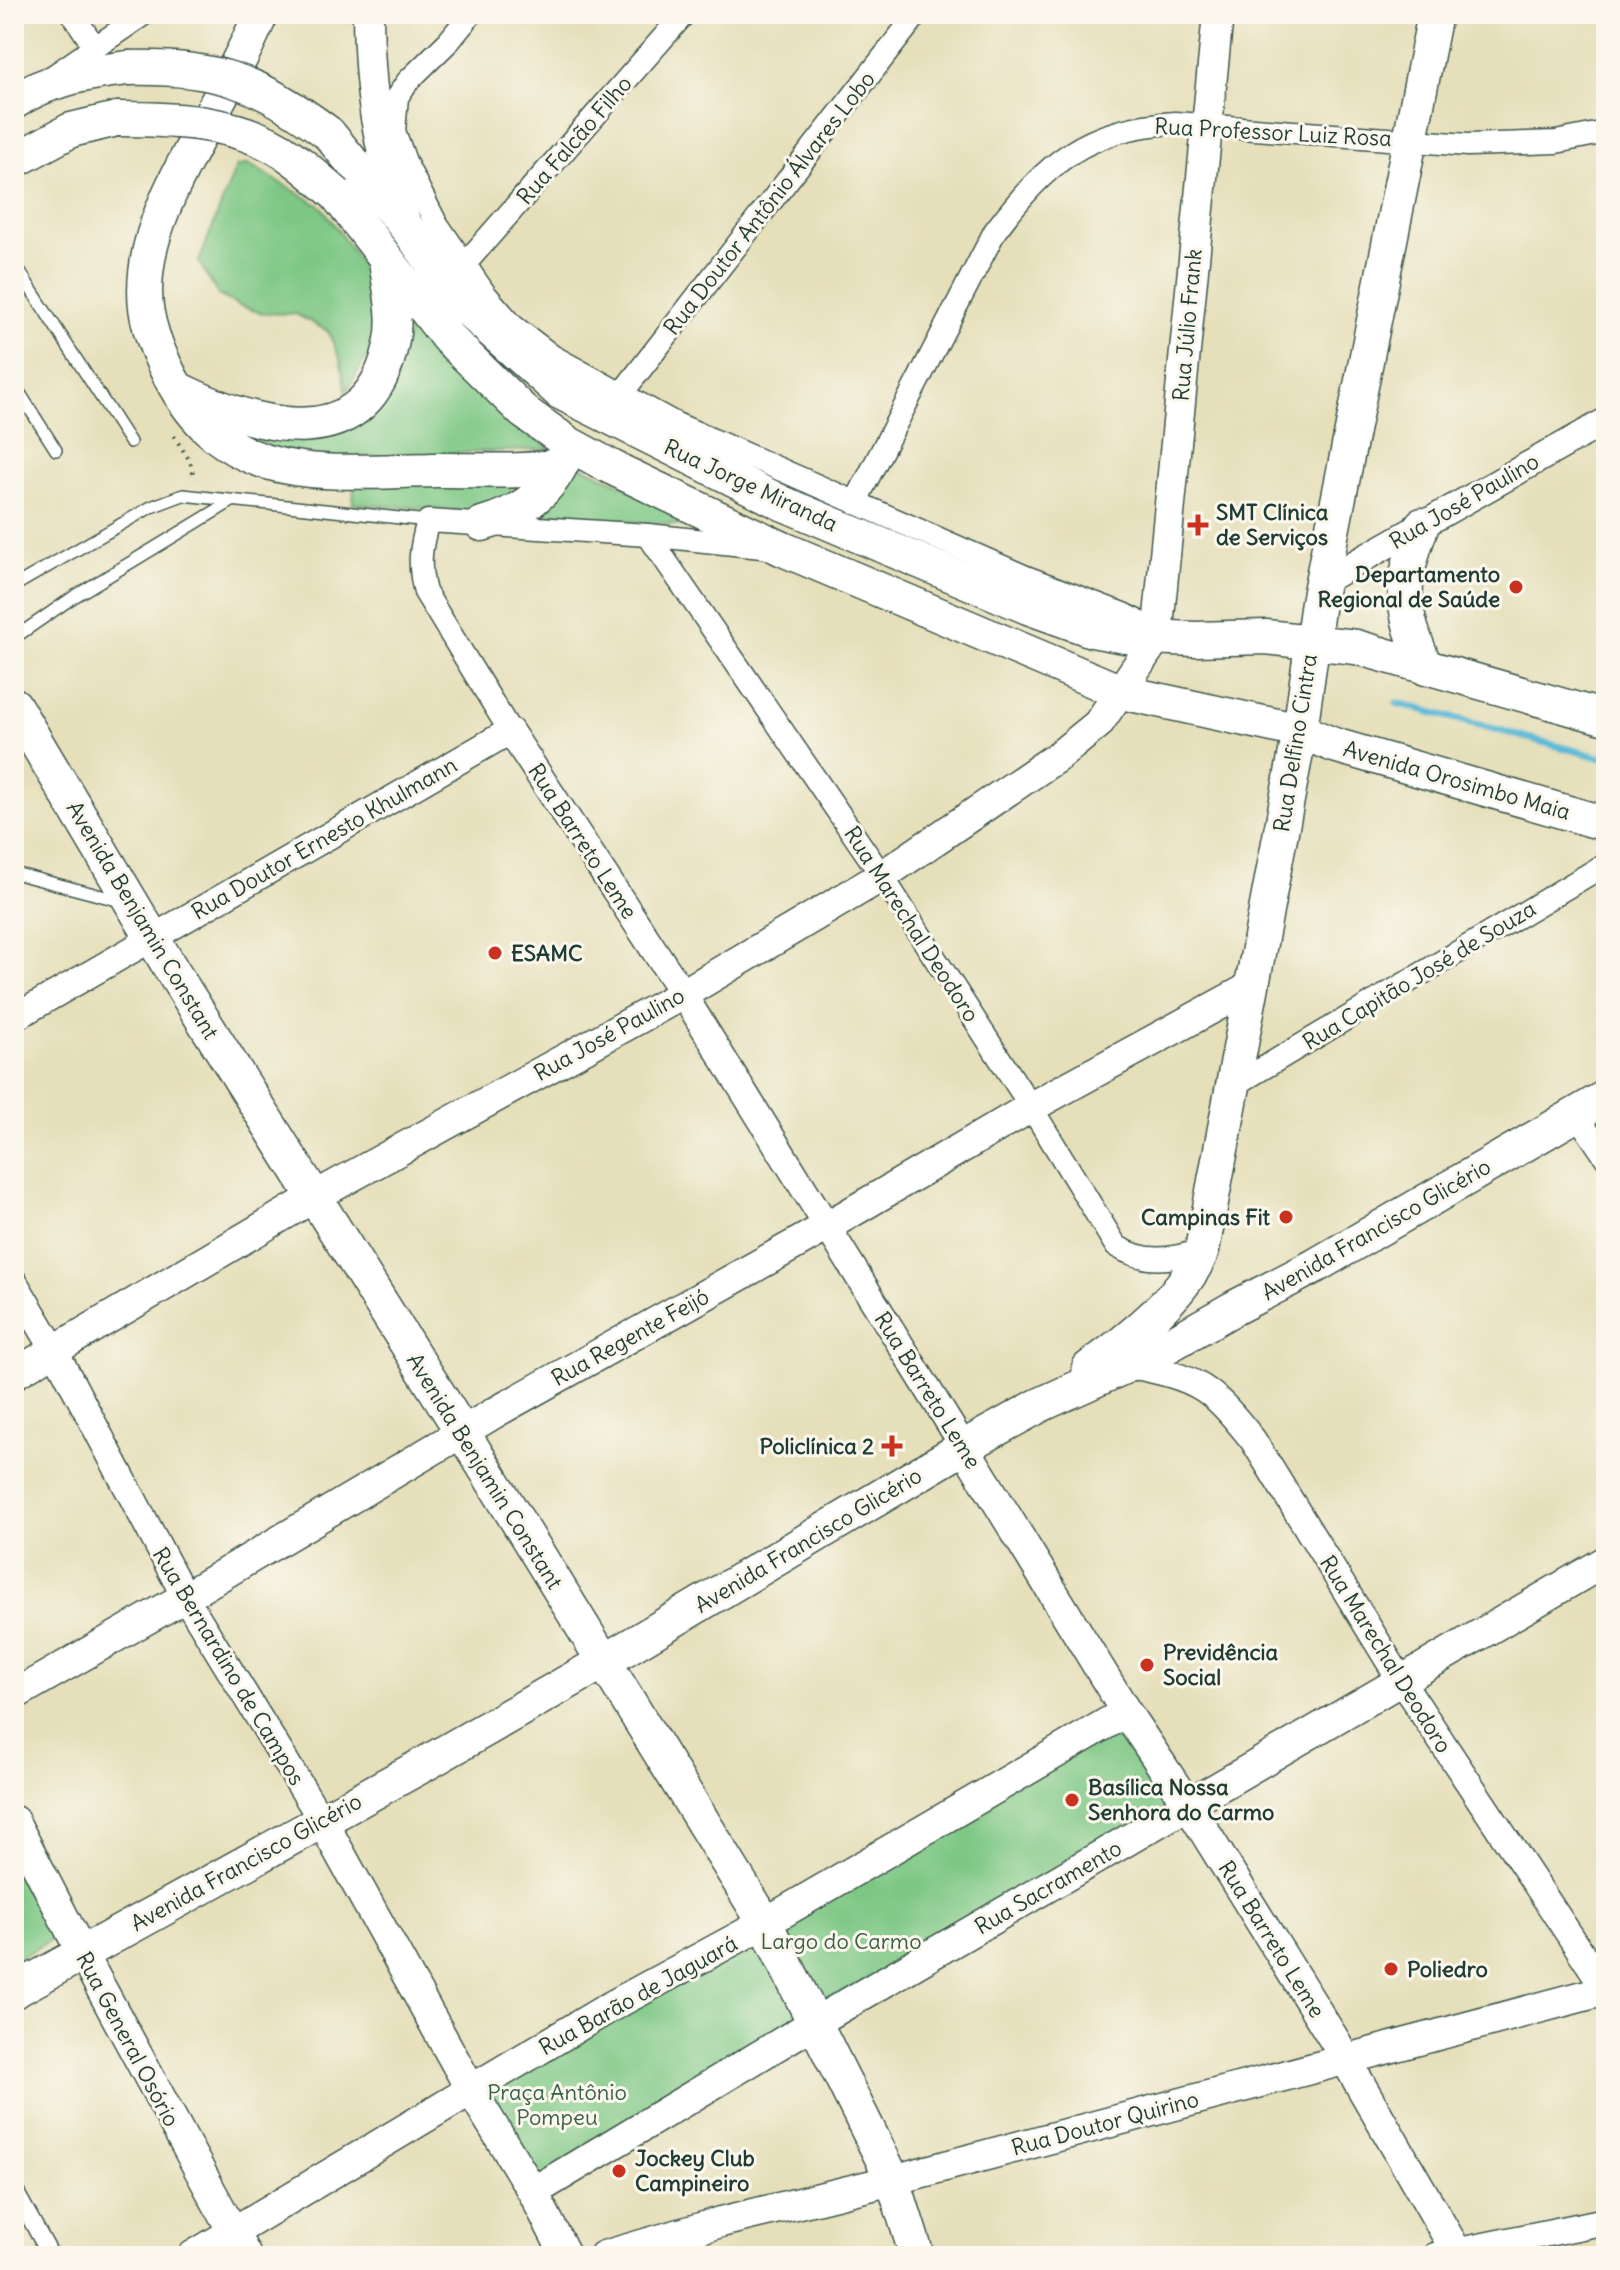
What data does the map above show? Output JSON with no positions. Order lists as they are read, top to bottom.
{
  "streets": {
    "main road": [
      "Rua Júlio Frank",
      "Rua Jorge Miranda",
      "Rua José Paulino",
      "Rua Delfino Cintra",
      "Avenida Orosimbo Maia",
      "Rua Barreto Leme",
      "Avenida Benjamin Constant",
      "Avenida Francisco Glicério",
      "Rua Regente Feijó",
      "Rua Bernardino de Campos",
      "Rua Sacramento",
      "Rua Barão de Jaguará",
      "Rua General Osório",
      "Rua Doutor Quirino"
    ],
    "street": [
      "Rua Professor Luiz Rosa",
      "Rua Falcão Filho",
      "Rua Doutor Antônio Álvares Lobo",
      "Rua Doutor Ernesto Khulmann",
      "Rua Marechal Deodoro",
      "Rua Capitão José de Souza"
    ]
  },
  "crossings": [
    ["Rua Professor Luiz Rosa", "Rua Júlio Frank"],
    ["Rua Professor Luiz Rosa", "Rua Jorge Miranda"],
    ["Rua Professor Luiz Rosa", "Rua Delfino Cintra"],
    ["Rua Falcão Filho", "Rua Jorge Miranda"],
    ["Rua Doutor Antônio Álvares Lobo", "Rua Jorge Miranda"],
    ["Rua Júlio Frank", "Rua Jorge Miranda"],
    ["Rua Júlio Frank", "Rua José Paulino"],
    ["Rua Jorge Miranda", "Rua José Paulino"],
    ["Rua Jorge Miranda", "Avenida Orosimbo Maia"],
    ["Rua Jorge Miranda", "Rua Barreto Leme"],
    ["Rua Jorge Miranda", "Rua Marechal Deodoro"],
    ["Rua José Paulino", "Rua Delfino Cintra"],
    ["Rua José Paulino", "Avenida Orosimbo Maia"],
    ["Rua José Paulino", "Rua Barreto Leme"],
    ["Rua José Paulino", "Avenida Benjamin Constant"],
    ["Rua José Paulino", "Rua Marechal Deodoro"],
    ["Rua José Paulino", "Rua Bernardino de Campos"],
    ["Rua Delfino Cintra", "Avenida Orosimbo Maia"],
    ["Rua Delfino Cintra", "Rua Marechal Deodoro"],
    ["Rua Delfino Cintra", "Rua Capitão José de Souza"],
    ["Rua Delfino Cintra", "Avenida Francisco Glicério"],
    ["Rua Delfino Cintra", "Rua Regente Feijó"],
    ["Rua Doutor Ernesto Khulmann", "Rua Barreto Leme"],
    ["Rua Doutor Ernesto Khulmann", "Avenida Benjamin Constant"],
    ["Rua Barreto Leme", "Avenida Francisco Glicério"],
    ["Rua Barreto Leme", "Rua Regente Feijó"],
    ["Rua Barreto Leme", "Rua Sacramento"],
    ["Rua Barreto Leme", "Rua Barão de Jaguará"],
    ["Rua Barreto Leme", "Rua Doutor Quirino"],
    ["Avenida Benjamin Constant", "Avenida Francisco Glicério"],
    ["Avenida Benjamin Constant", "Rua Regente Feijó"],
    ["Avenida Benjamin Constant", "Rua Sacramento"],
    ["Avenida Benjamin Constant", "Rua Barão de Jaguará"],
    ["Avenida Benjamin Constant", "Rua Doutor Quirino"],
    ["Rua Marechal Deodoro", "Avenida Francisco Glicério"],
    ["Rua Marechal Deodoro", "Rua Regente Feijó"],
    ["Rua Marechal Deodoro", "Rua Sacramento"],
    ["Rua Marechal Deodoro", "Rua Doutor Quirino"],
    ["Avenida Francisco Glicério", "Rua Bernardino de Campos"],
    ["Avenida Francisco Glicério", "Rua General Osório"],
    ["Rua Regente Feijó", "Rua Bernardino de Campos"],
    ["Rua Bernardino de Campos", "Rua Sacramento"],
    ["Rua Bernardino de Campos", "Rua Barão de Jaguará"],
    ["Rua Barão de Jaguará", "Rua General Osório"]
  ],
  "parks": ["Largo do Carmo", "Praça Antônio Pompeu"],
  "places": {
    "health": ["SMT Clínica de Serviços", "Policlínica 2"],
    "other": [
      "Departamento Regional de Saúde",
      "ESAMC",
      "Campinas Fit",
      "Previdência Social",
      "Basílica Nossa Senhora do Carmo",
      "Poliedro",
      "Jockey Club Campineiro"
    ]
  }
}
